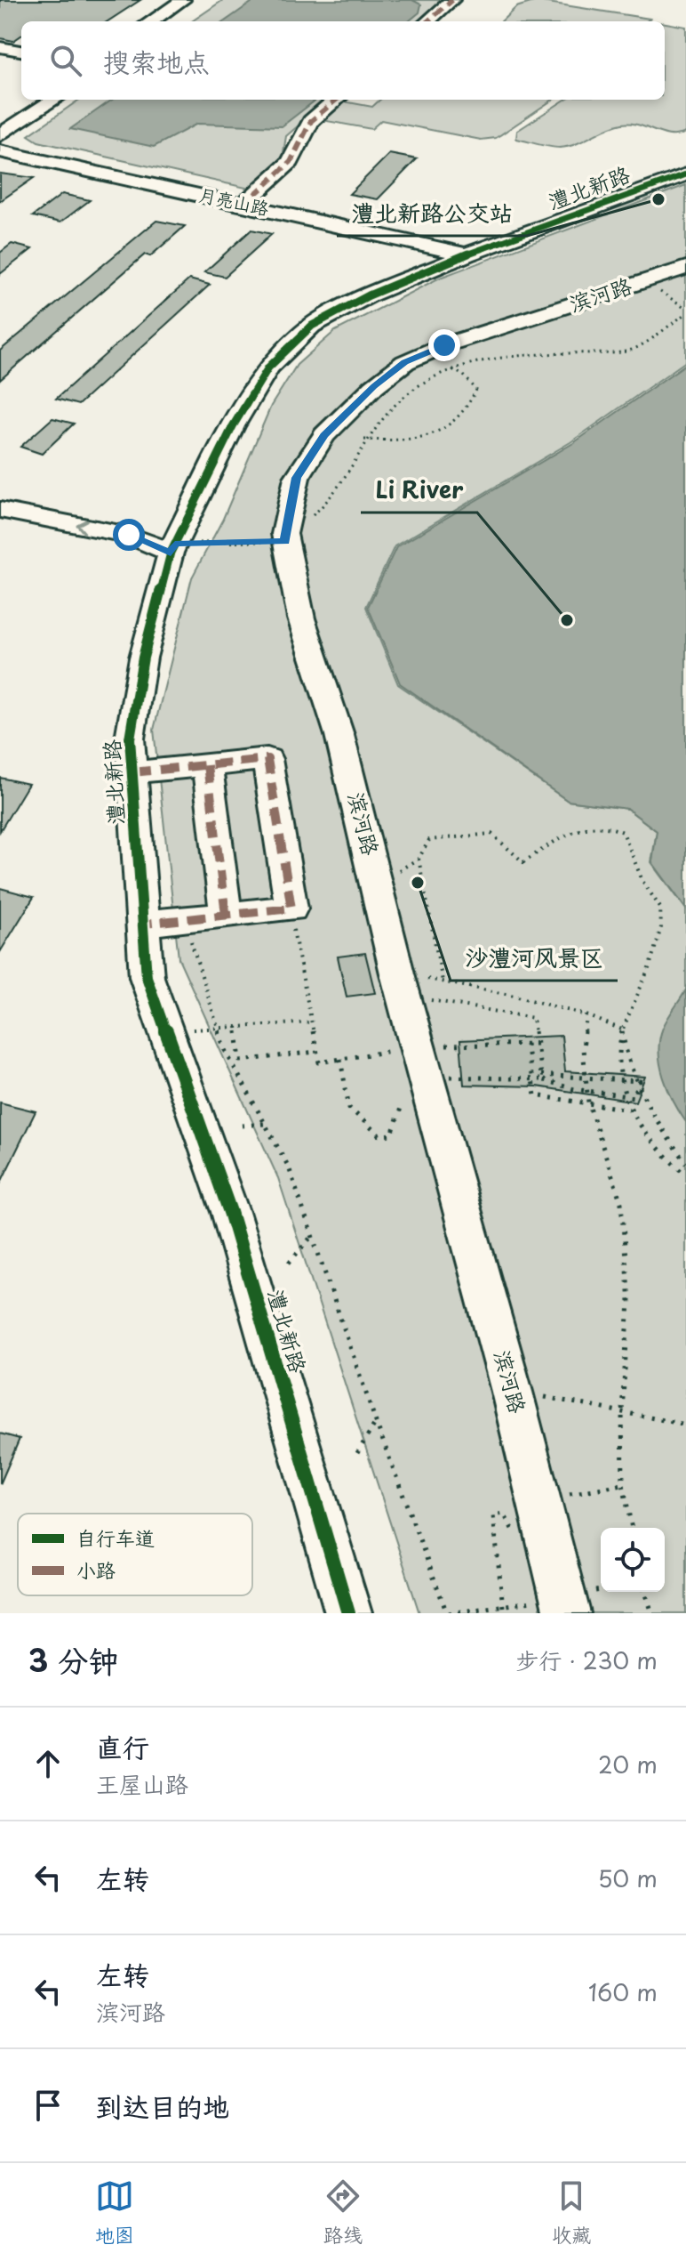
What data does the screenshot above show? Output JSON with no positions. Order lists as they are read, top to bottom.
{
  "streets": {
    "street": ["澧北新路", "月亮山路", "滨河路"]
  },
  "crossings": [
    ["澧北新路", "月亮山路"]
  ],
  "places": ["澧北新路公交站", "Li River", "沙澧河风景区"],
  "legend": ["自行车道", "小路"],
  "page": {
    "search": "搜索地点",
    "heading": ["3 分钟", "步行 · 230 m"],
    "list": [
      ["直行", "王屋山路", "20 m"],
      ["左转", "50 m"],
      ["左转", "滨河路", "160 m"],
      "到达目的地"
    ],
    "nav": ["地图", "路线", "收藏"]
  }
}
